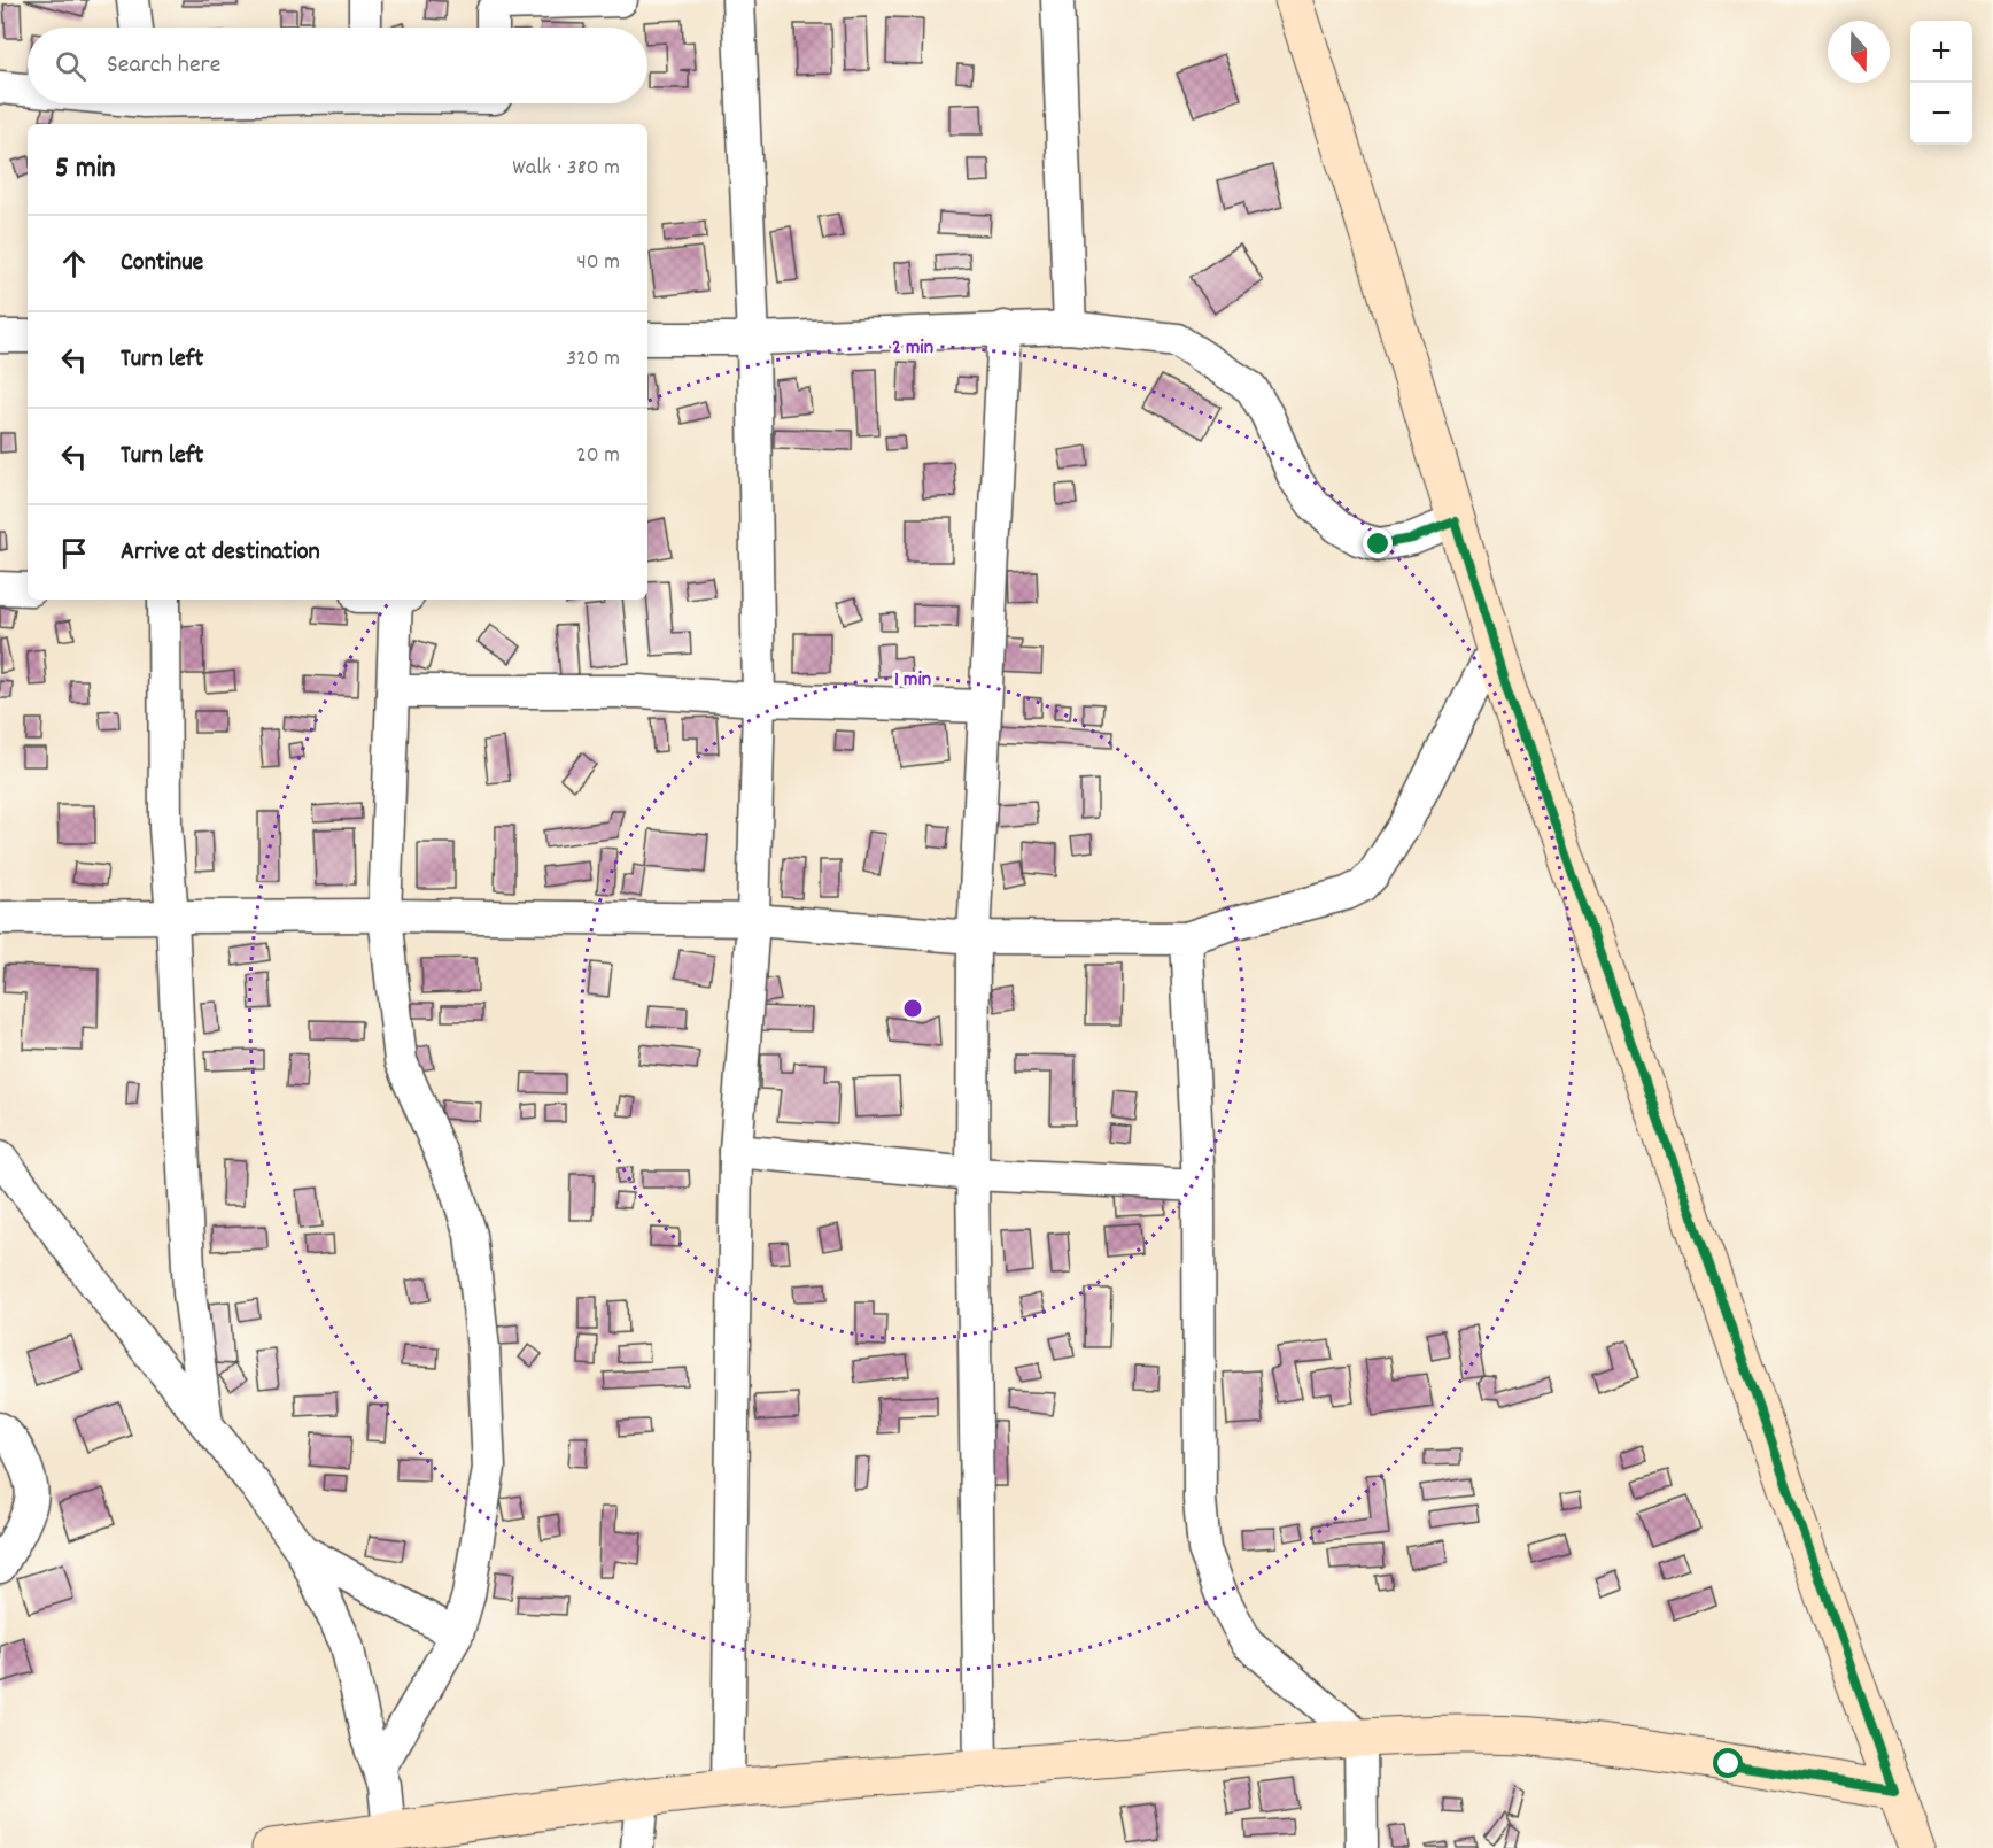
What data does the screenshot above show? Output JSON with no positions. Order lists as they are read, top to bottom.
{
  "north": "bottom",
  "page": {
    "map_buttons": ["+", "−"],
    "search": "Search here",
    "heading": ["5 min", "Walk · 380 m"],
    "list": [
      ["Continue", "40 m"],
      ["Turn left", "320 m"],
      ["Turn left", "20 m"],
      "Arrive at destination"
    ]
  },
  "rings": ["2 min", "1 min"]
}
